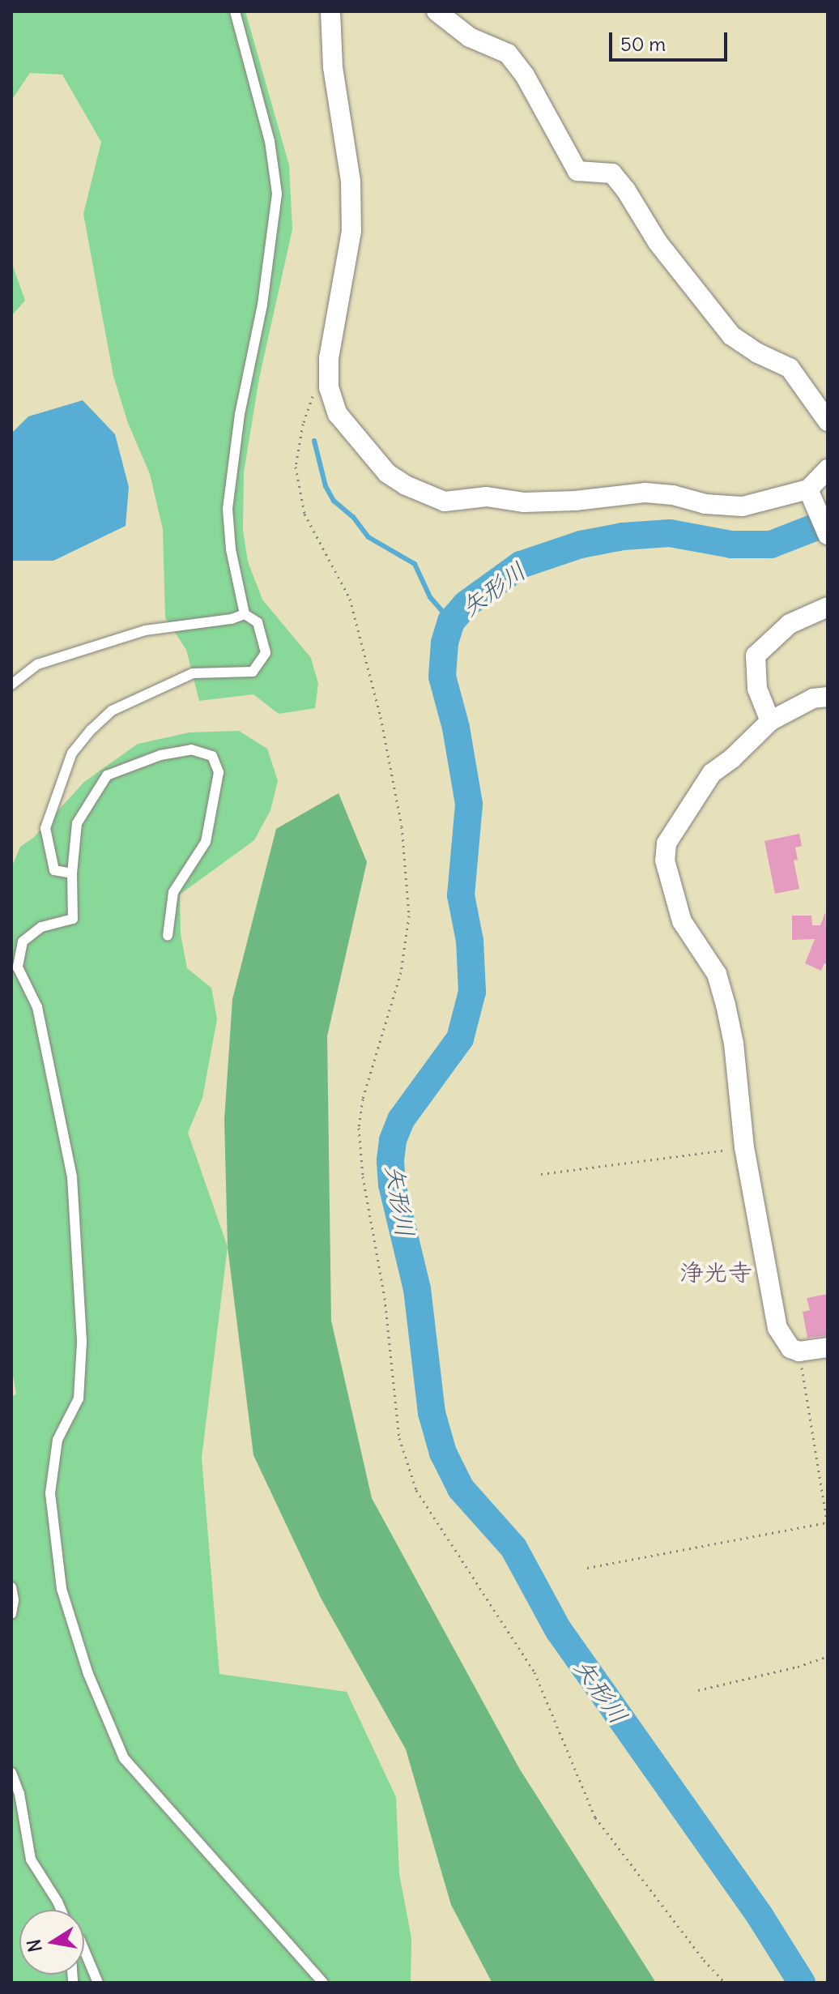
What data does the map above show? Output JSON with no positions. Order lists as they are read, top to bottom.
{
  "districts": ["浄光寺"],
  "water": ["矢形川"],
  "scale_bar": "50 m",
  "north": "left"
}
